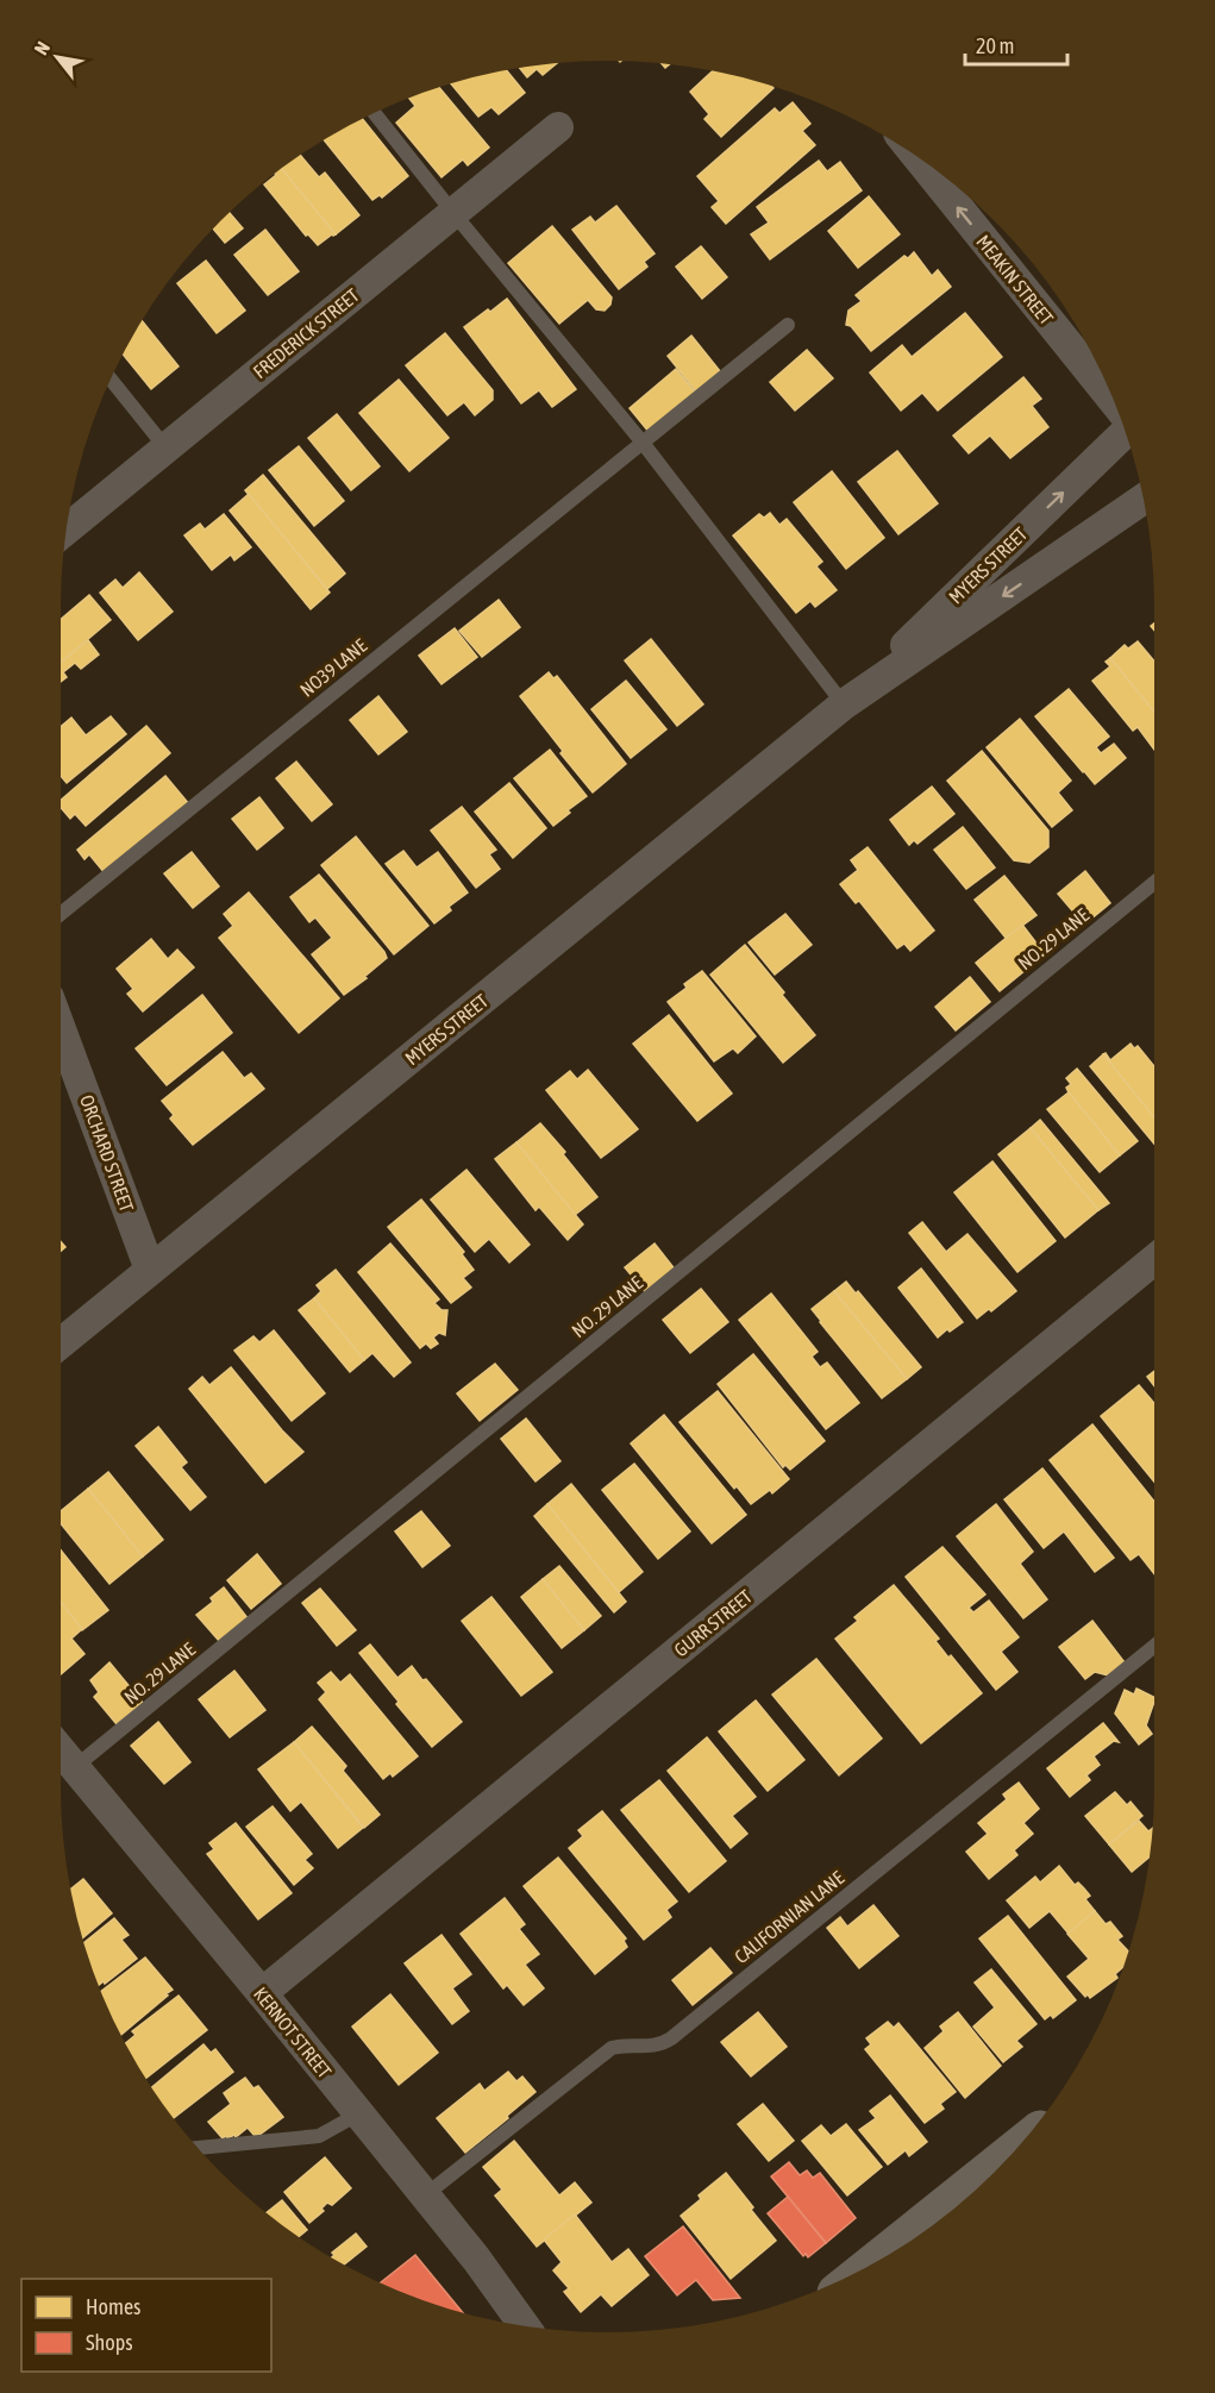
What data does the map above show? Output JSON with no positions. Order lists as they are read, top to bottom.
{
  "streets": {
    "street": [
      "MEAKIN STREET",
      "FREDERICK STREET",
      "MYERS STREET",
      "ORCHARD STREET",
      "GURR STREET",
      "KERNOT STREET"
    ],
    "lane": ["NO39 LANE", "NO. 29 LANE", "CALIFORNIAN LANE"]
  },
  "crossings": [
    ["MYERS STREET", "ORCHARD STREET"],
    ["GURR STREET", "KERNOT STREET"],
    ["CALIFORNIAN LANE", "KERNOT STREET"]
  ],
  "one_way": ["MEAKIN STREET"],
  "legend": ["Homes", "Shops"],
  "scale_bar": "20 m",
  "north": "top left"
}
